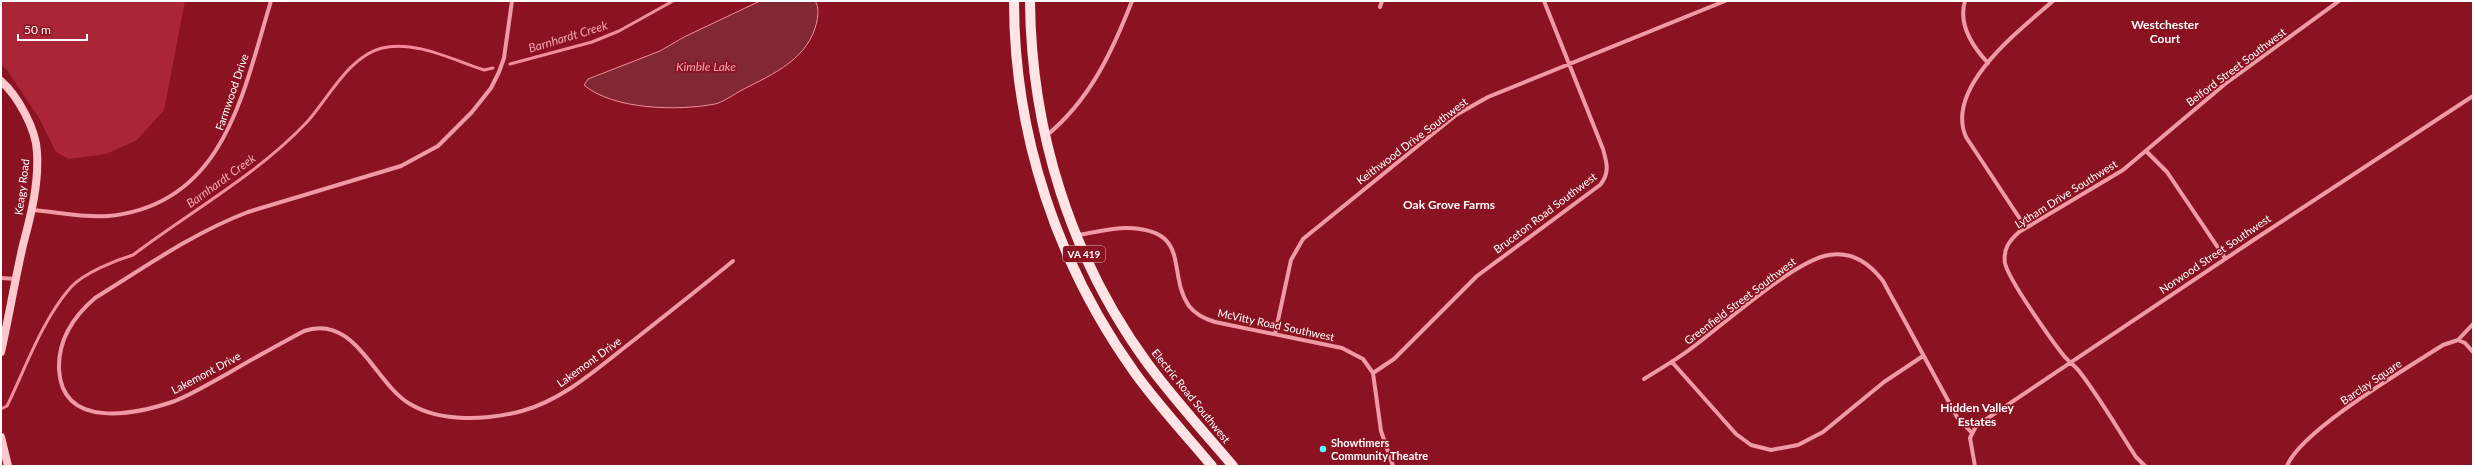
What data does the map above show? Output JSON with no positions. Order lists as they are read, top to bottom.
{
  "streets": {
    "main road": ["VA 419", "Electric Road Southwest"],
    "street": [
      "Belford Street Southwest",
      "Farmwood Drive",
      "Keithwood Drive Southwest",
      "Keagy Road",
      "Lytham Drive Southwest",
      "Bruceton Road Southwest",
      "Norwood Street Southwest",
      "Greenfield Street Southwest",
      "McVitty Road Southwest",
      "Lakemont Drive",
      "Barclay Square"
    ]
  },
  "crossings": [
    ["Belford Street Southwest", "Lytham Drive Southwest"],
    ["Farmwood Drive", "Keagy Road"],
    ["Keithwood Drive Southwest", "Bruceton Road Southwest"],
    ["Keithwood Drive Southwest", "McVitty Road Southwest"],
    ["Lytham Drive Southwest", "Norwood Street Southwest"],
    ["Bruceton Road Southwest", "McVitty Road Southwest"],
    ["Norwood Street Southwest", "Greenfield Street Southwest"],
    ["McVitty Road Southwest", "Electric Road Southwest"]
  ],
  "districts": ["Westchester Court", "Oak Grove Farms", "Hidden Valley Estates"],
  "water": ["Barnhardt Creek", "Kimble Lake"],
  "places": ["Showtimers Community Theatre"],
  "scale_bar": "50 m"
}
